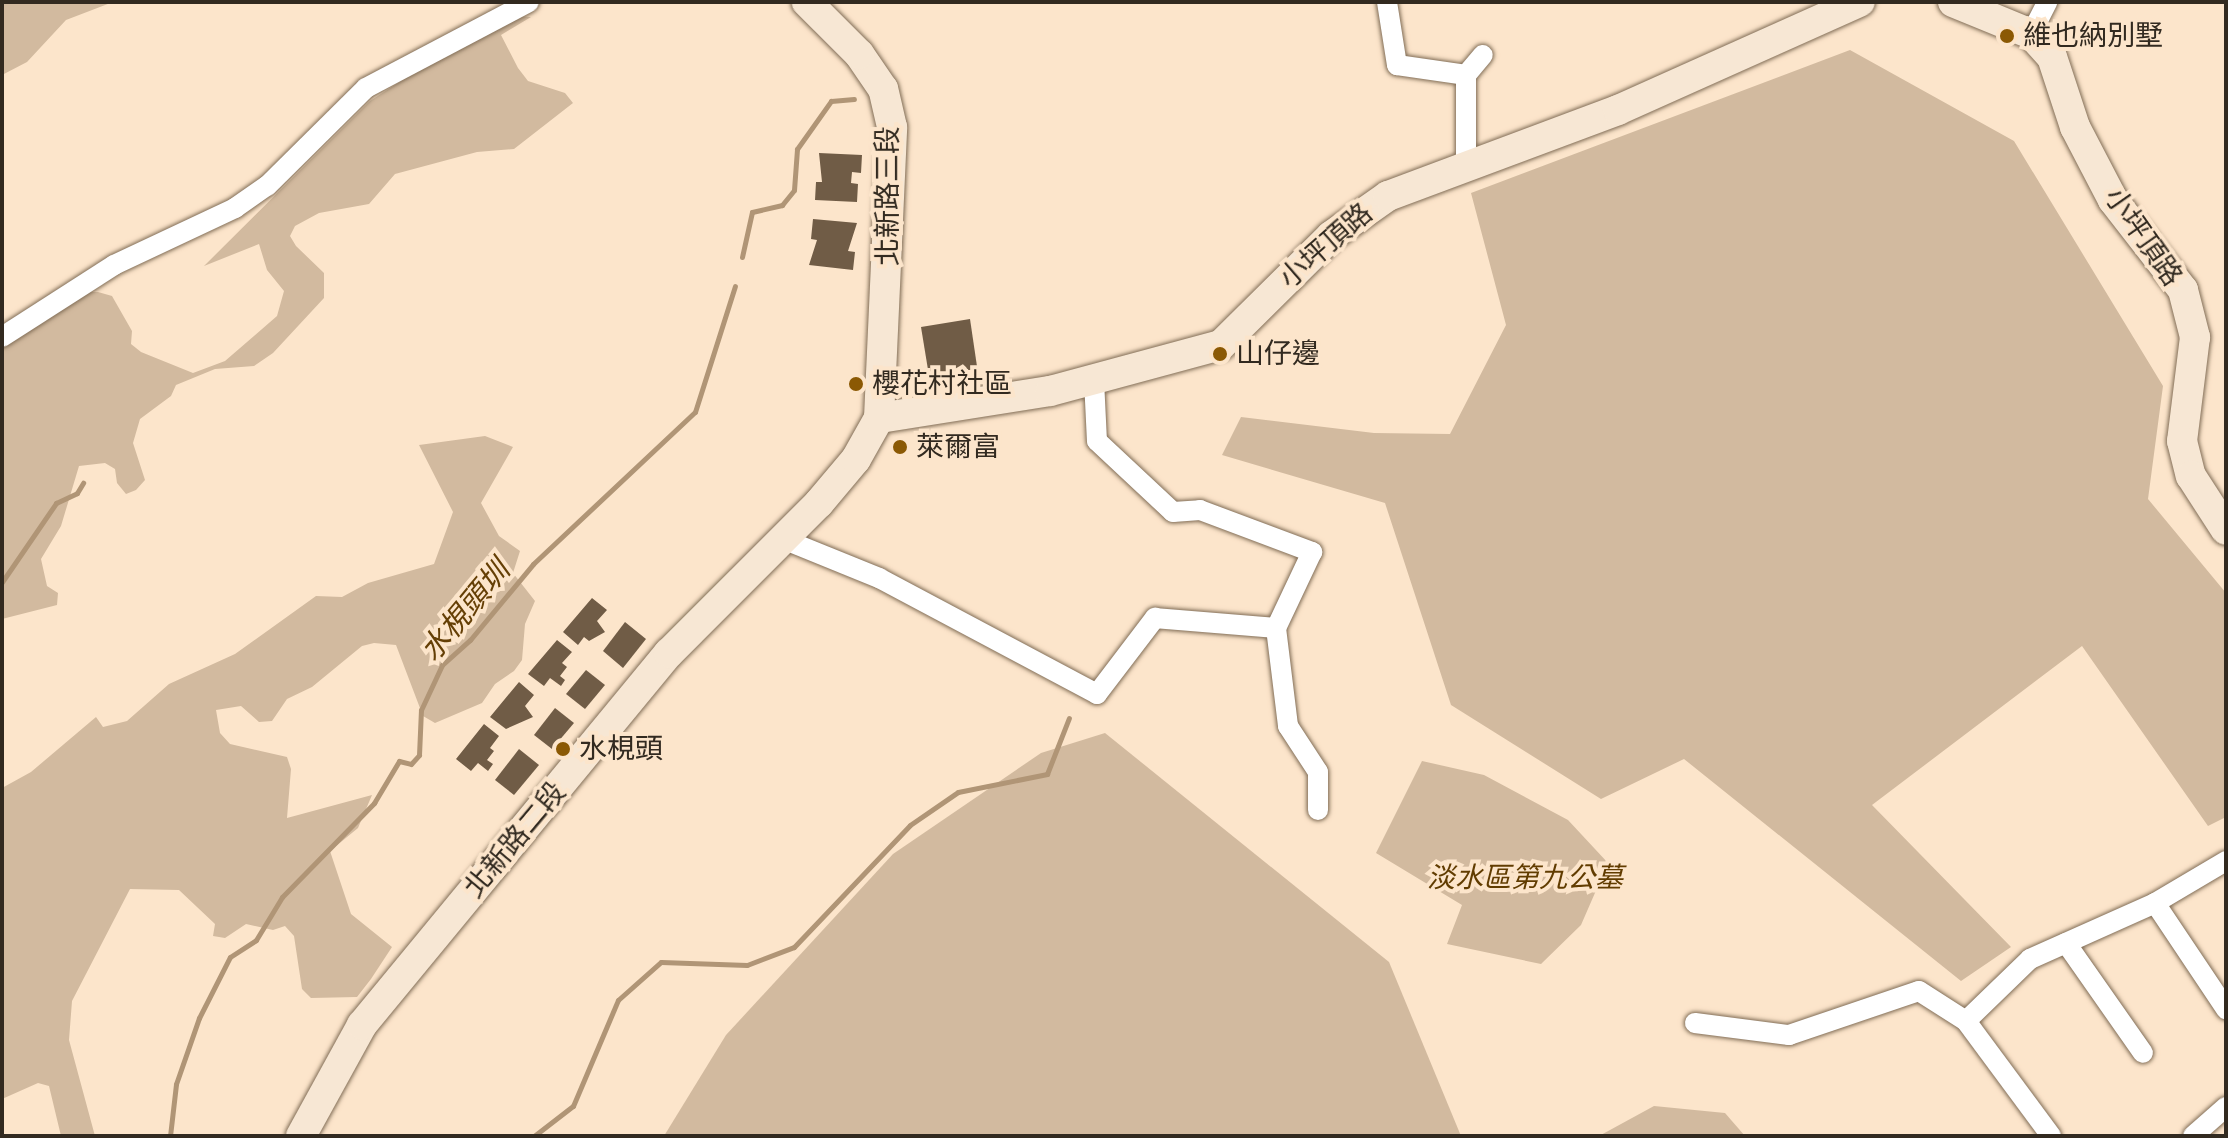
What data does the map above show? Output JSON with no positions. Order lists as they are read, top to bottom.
{
  "streets": {
    "street": ["北新路三段", "小坪頂路", "北新路二段"]
  },
  "crossings": [
    ["北新路三段", "小坪頂路"],
    ["北新路三段", "北新路二段"],
    ["小坪頂路", "北新路二段"]
  ],
  "water": ["水梘頭圳"],
  "parks": ["淡水區第九公墓"],
  "places": [
    "維也納別墅",
    "山仔邊",
    "櫻花村社區",
    "萊爾富",
    "水梘頭"
  ]
}
